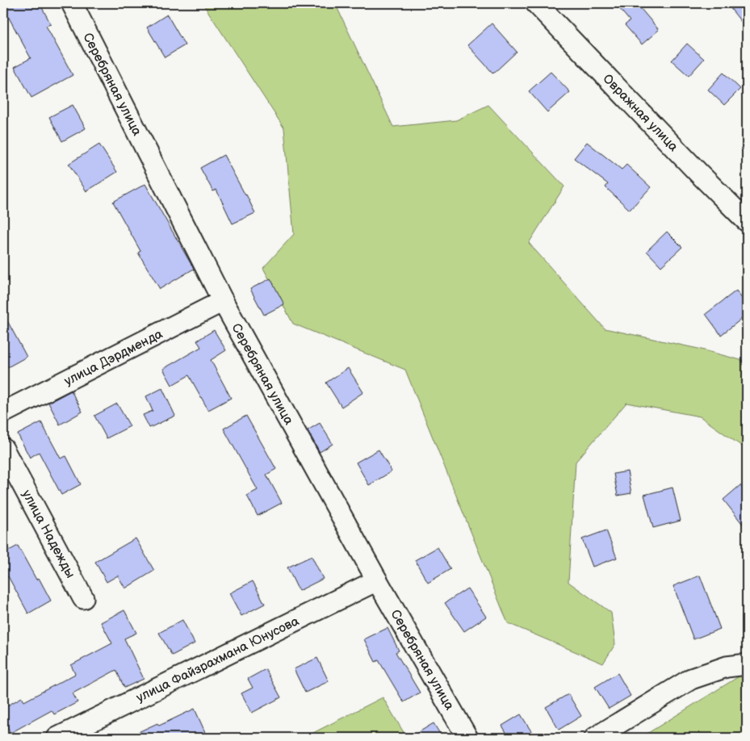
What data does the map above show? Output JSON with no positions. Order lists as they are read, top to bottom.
{
  "streets": {
    "street": [
      "Серебряная улица",
      "Овражная улица",
      "улица Дэрдменда",
      "улица Надежды",
      "улица Файзрахмана Юнусова"
    ]
  },
  "crossings": [
    ["Серебряная улица", "улица Дэрдменда"],
    ["Серебряная улица", "улица Файзрахмана Юнусова"]
  ]
}
